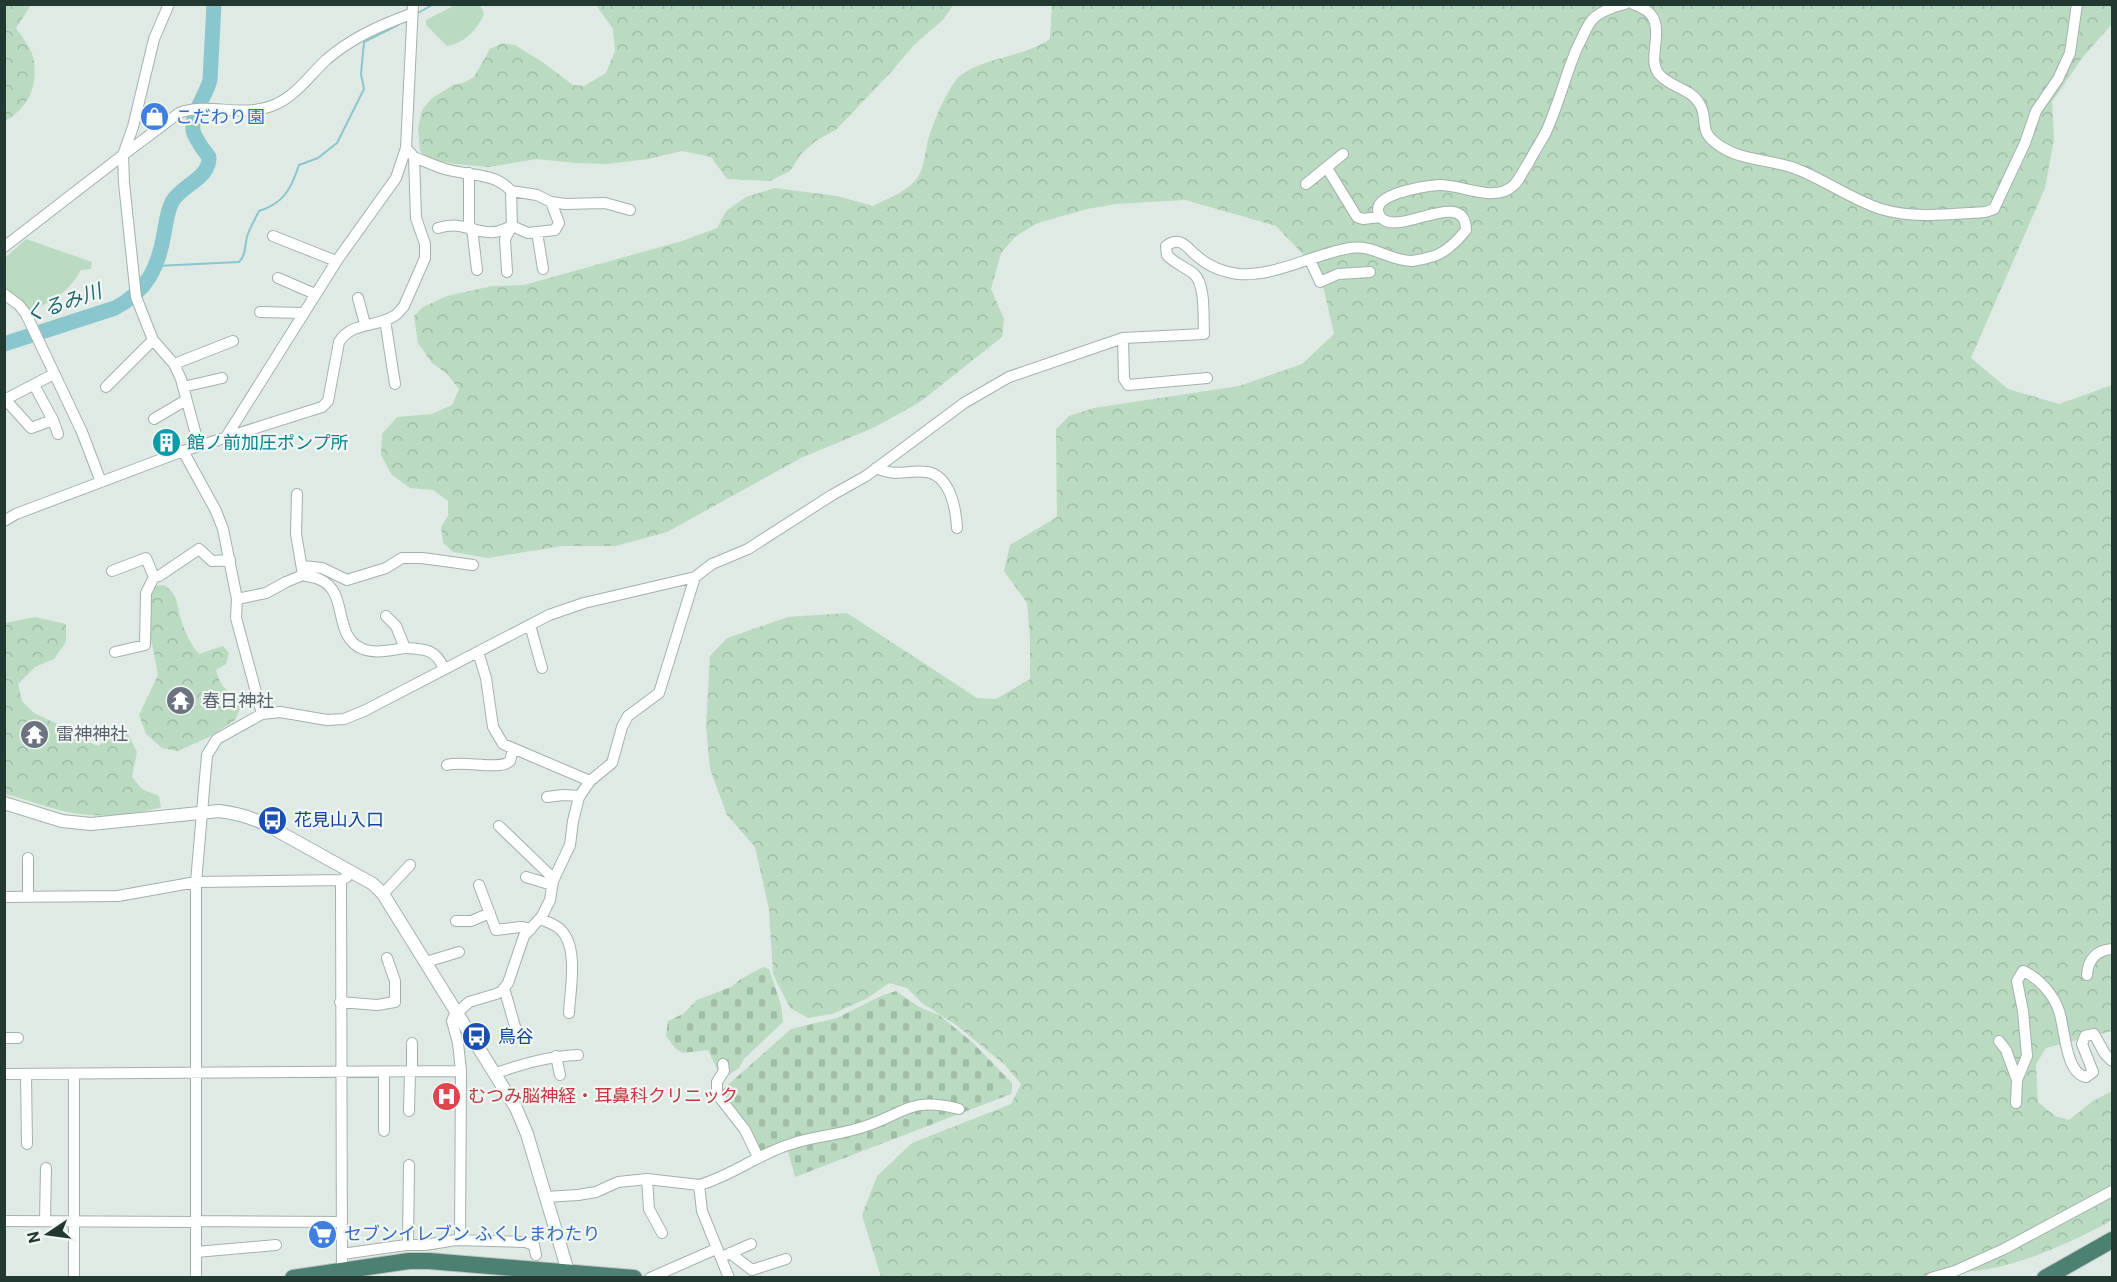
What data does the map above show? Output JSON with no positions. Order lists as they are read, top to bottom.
{
  "water": ["くるみ川"],
  "places": {
    "shop": ["こだわり園"],
    "building": ["館ノ前加圧ポンプ所"],
    "temple": ["春日神社", "雷神神社"],
    "bus stop": ["花見山入口", "鳥谷"],
    "hospital": ["むつみ脳神経・耳鼻科クリニック"],
    "supermarket": ["セブンイレブン ふくしまわたり"]
  },
  "north": "left"
}
